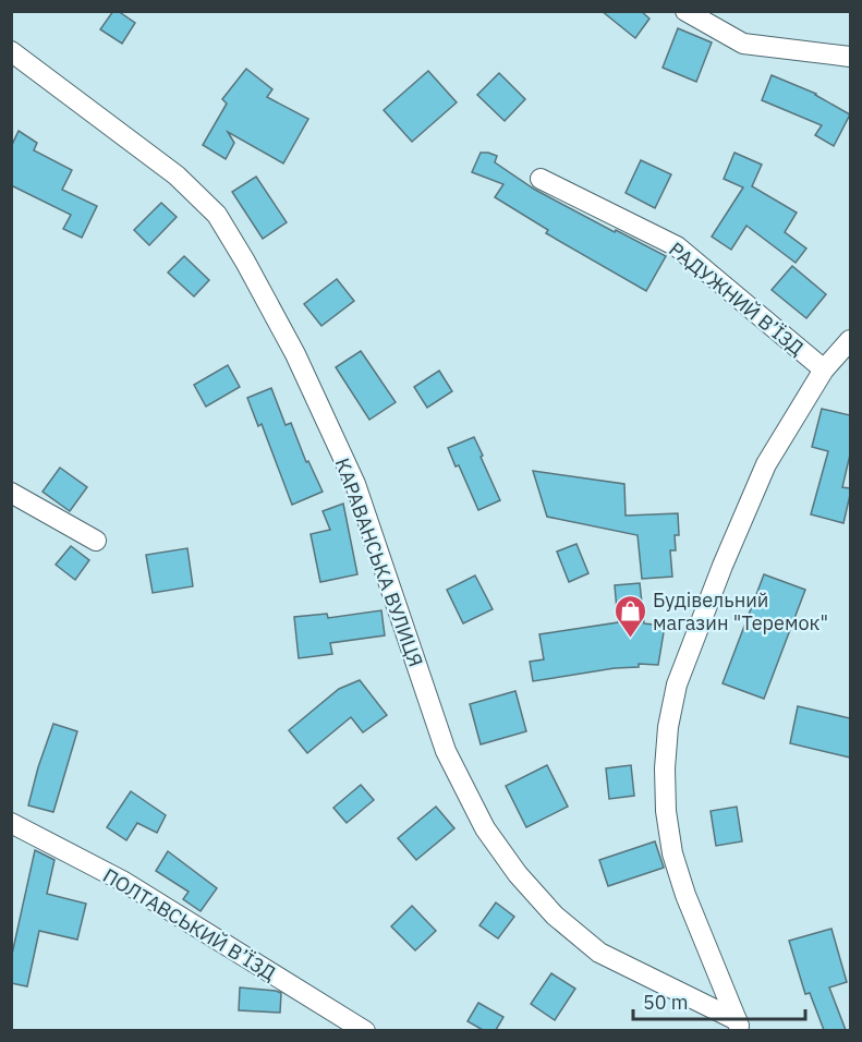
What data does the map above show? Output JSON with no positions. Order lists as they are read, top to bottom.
{
  "streets": {
    "street": ["РАДУЖНИЙ В’ЇЗД", "КАРАВАНСЬКА ВУЛИЦЯ", "ПОЛТАВСЬКИЙ В’ЇЗД"]
  },
  "places": {
    "shop": ["Будівельний магазин \"Теремок\""]
  },
  "scale_bar": "50 m"
}
